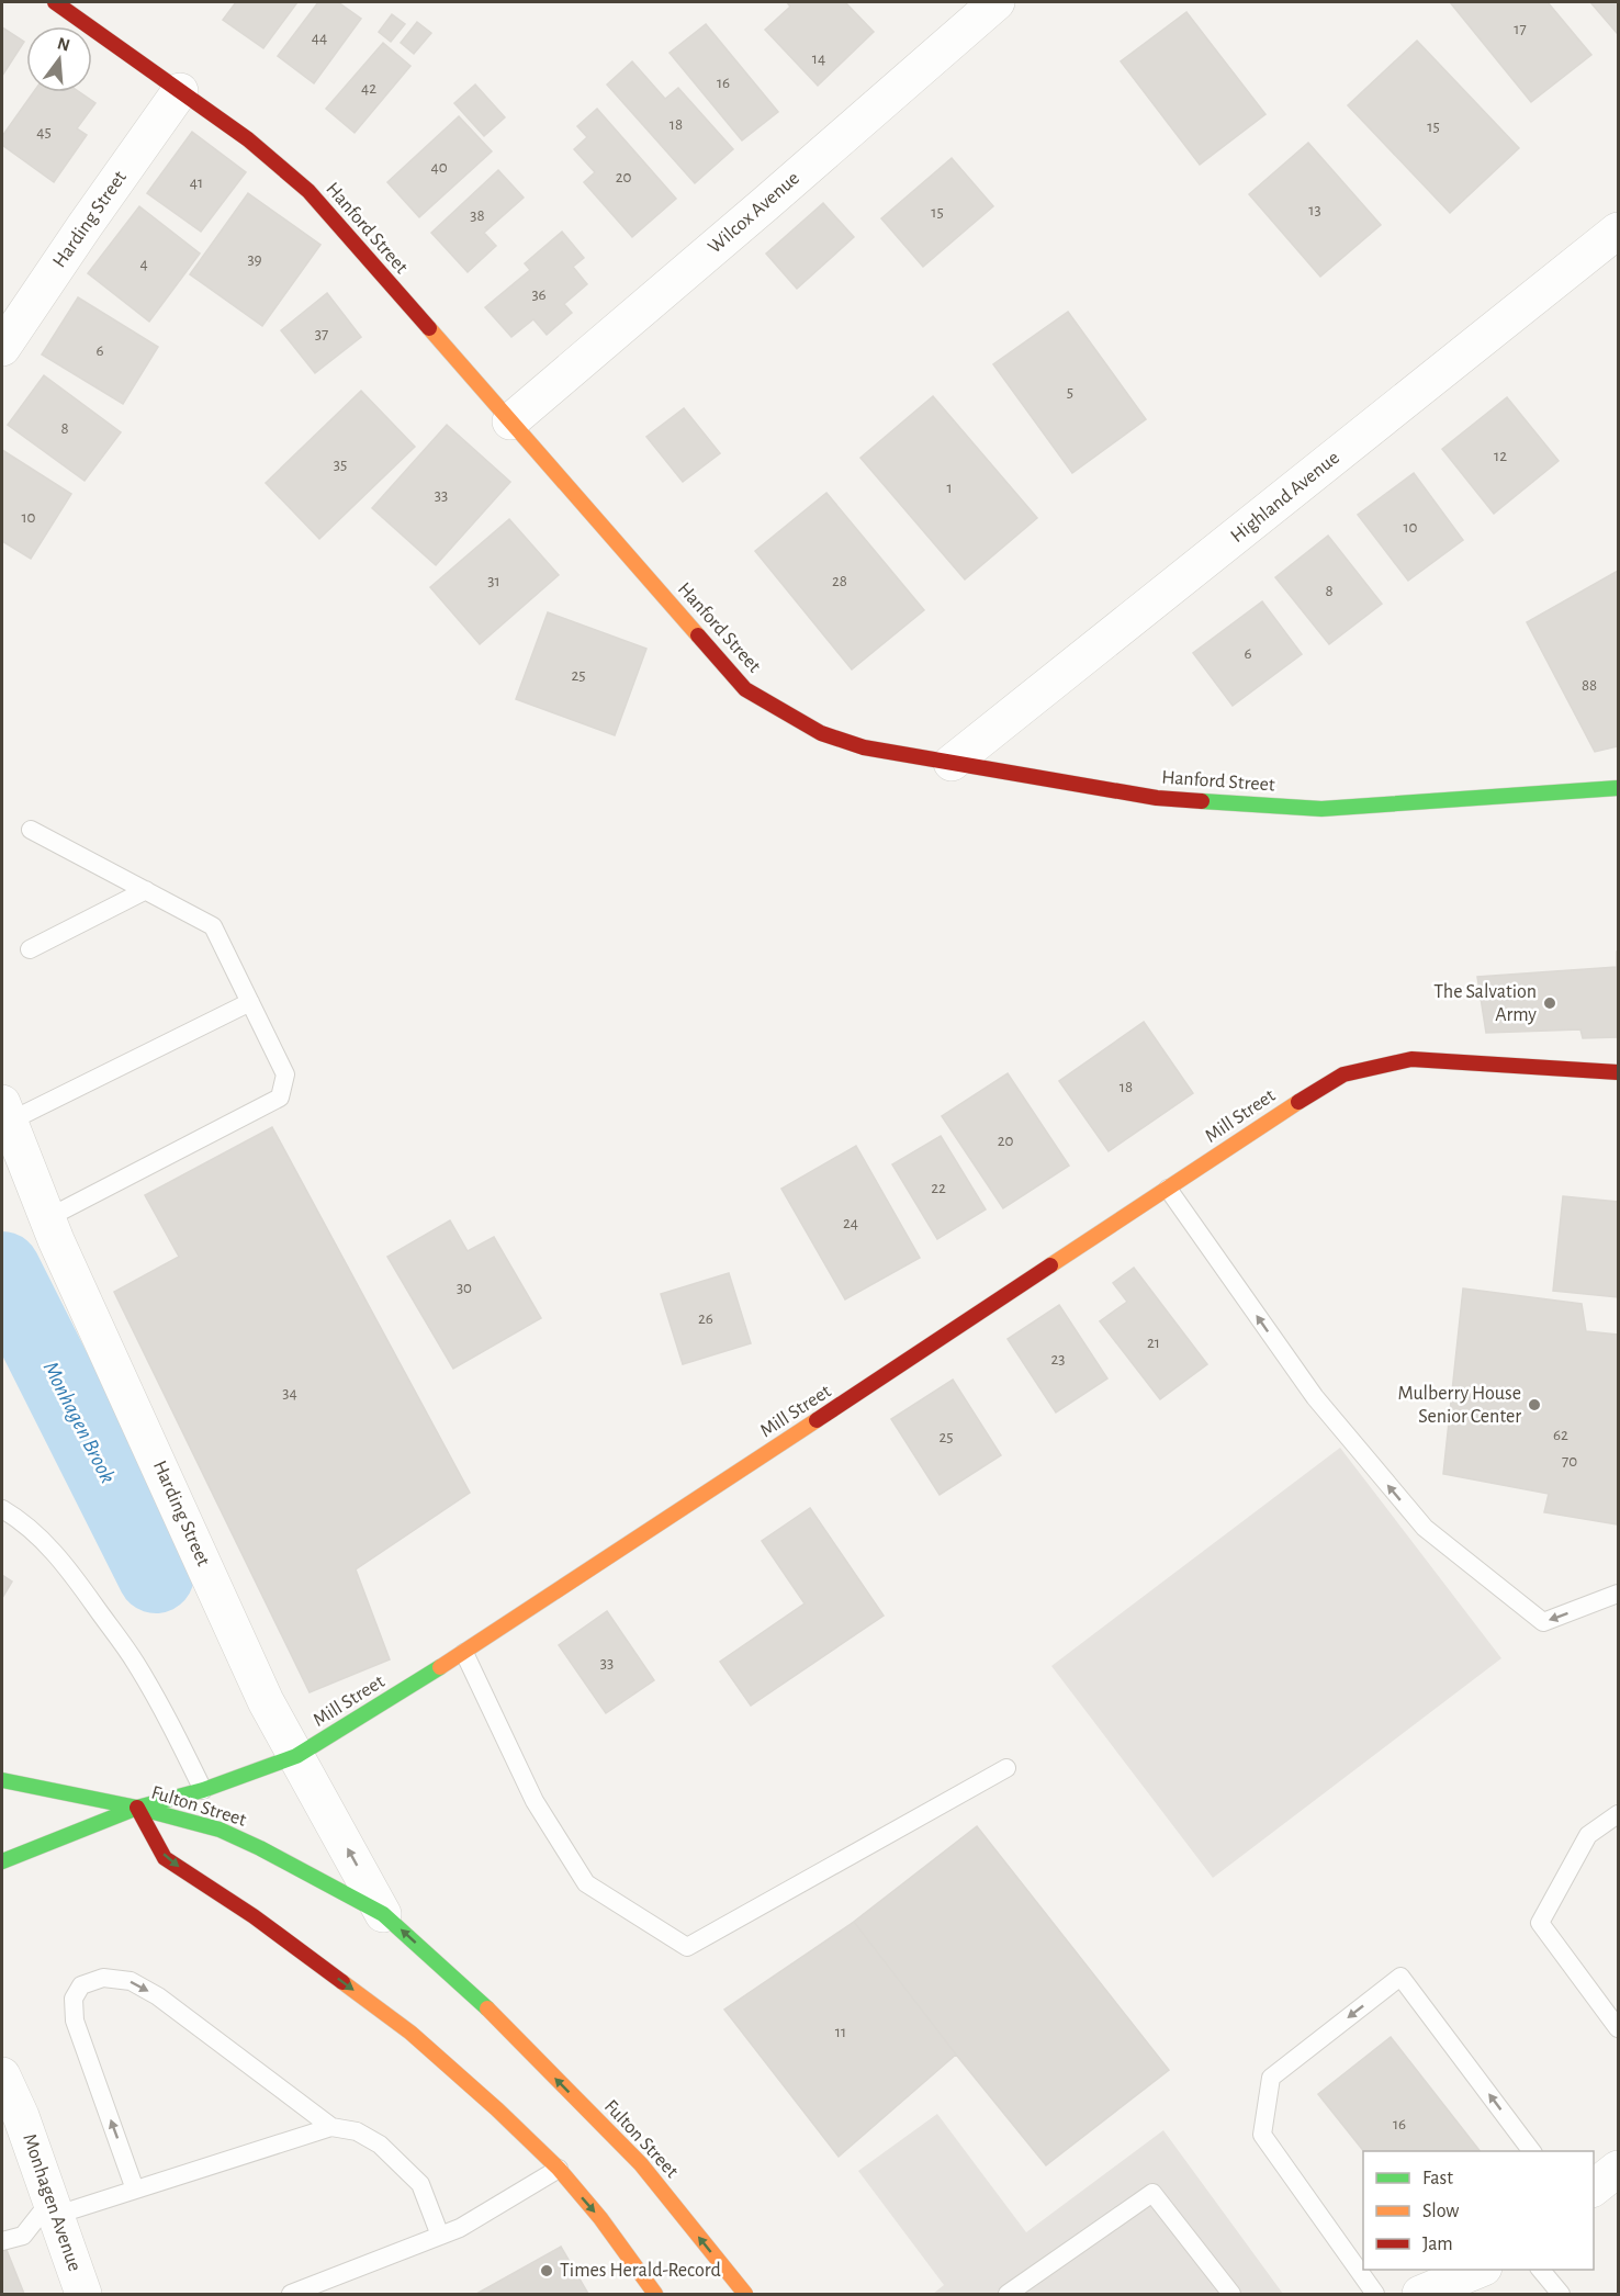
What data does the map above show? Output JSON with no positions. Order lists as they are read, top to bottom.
{
  "streets": {
    "street": [
      "Wilcox Avenue",
      "Harding Street",
      "Hanford Street",
      "Highland Avenue",
      "Mill Street",
      "Fulton Street",
      "Monhagen Avenue"
    ]
  },
  "crossings": [
    ["Wilcox Avenue", "Hanford Street"],
    ["Harding Street", "Hanford Street"],
    ["Harding Street", "Mill Street"],
    ["Harding Street", "Fulton Street"],
    ["Hanford Street", "Highland Avenue"],
    ["Mill Street", "Fulton Street"]
  ],
  "water": ["Monhagen Brook"],
  "places": ["The Salvation Army", "Mulberry House Senior Center", "Times Herald-Record"],
  "house_numbers": [
    "17",
    "44",
    "14",
    "16",
    "42",
    "18",
    "15",
    "45",
    "40",
    "20",
    "41",
    "13",
    "15",
    "38",
    "39",
    "4",
    "36",
    "37",
    "6",
    "5",
    "8",
    "12",
    "35",
    "1",
    "33",
    "10",
    "10",
    "31",
    "28",
    "8",
    "6",
    "25",
    "88",
    "18",
    "20",
    "22",
    "24",
    "30",
    "26",
    "21",
    "23",
    "34",
    "62",
    "25",
    "70",
    "33",
    "11",
    "16"
  ],
  "legend": ["Fast", "Slow", "Jam"],
  "north": "top"
}
